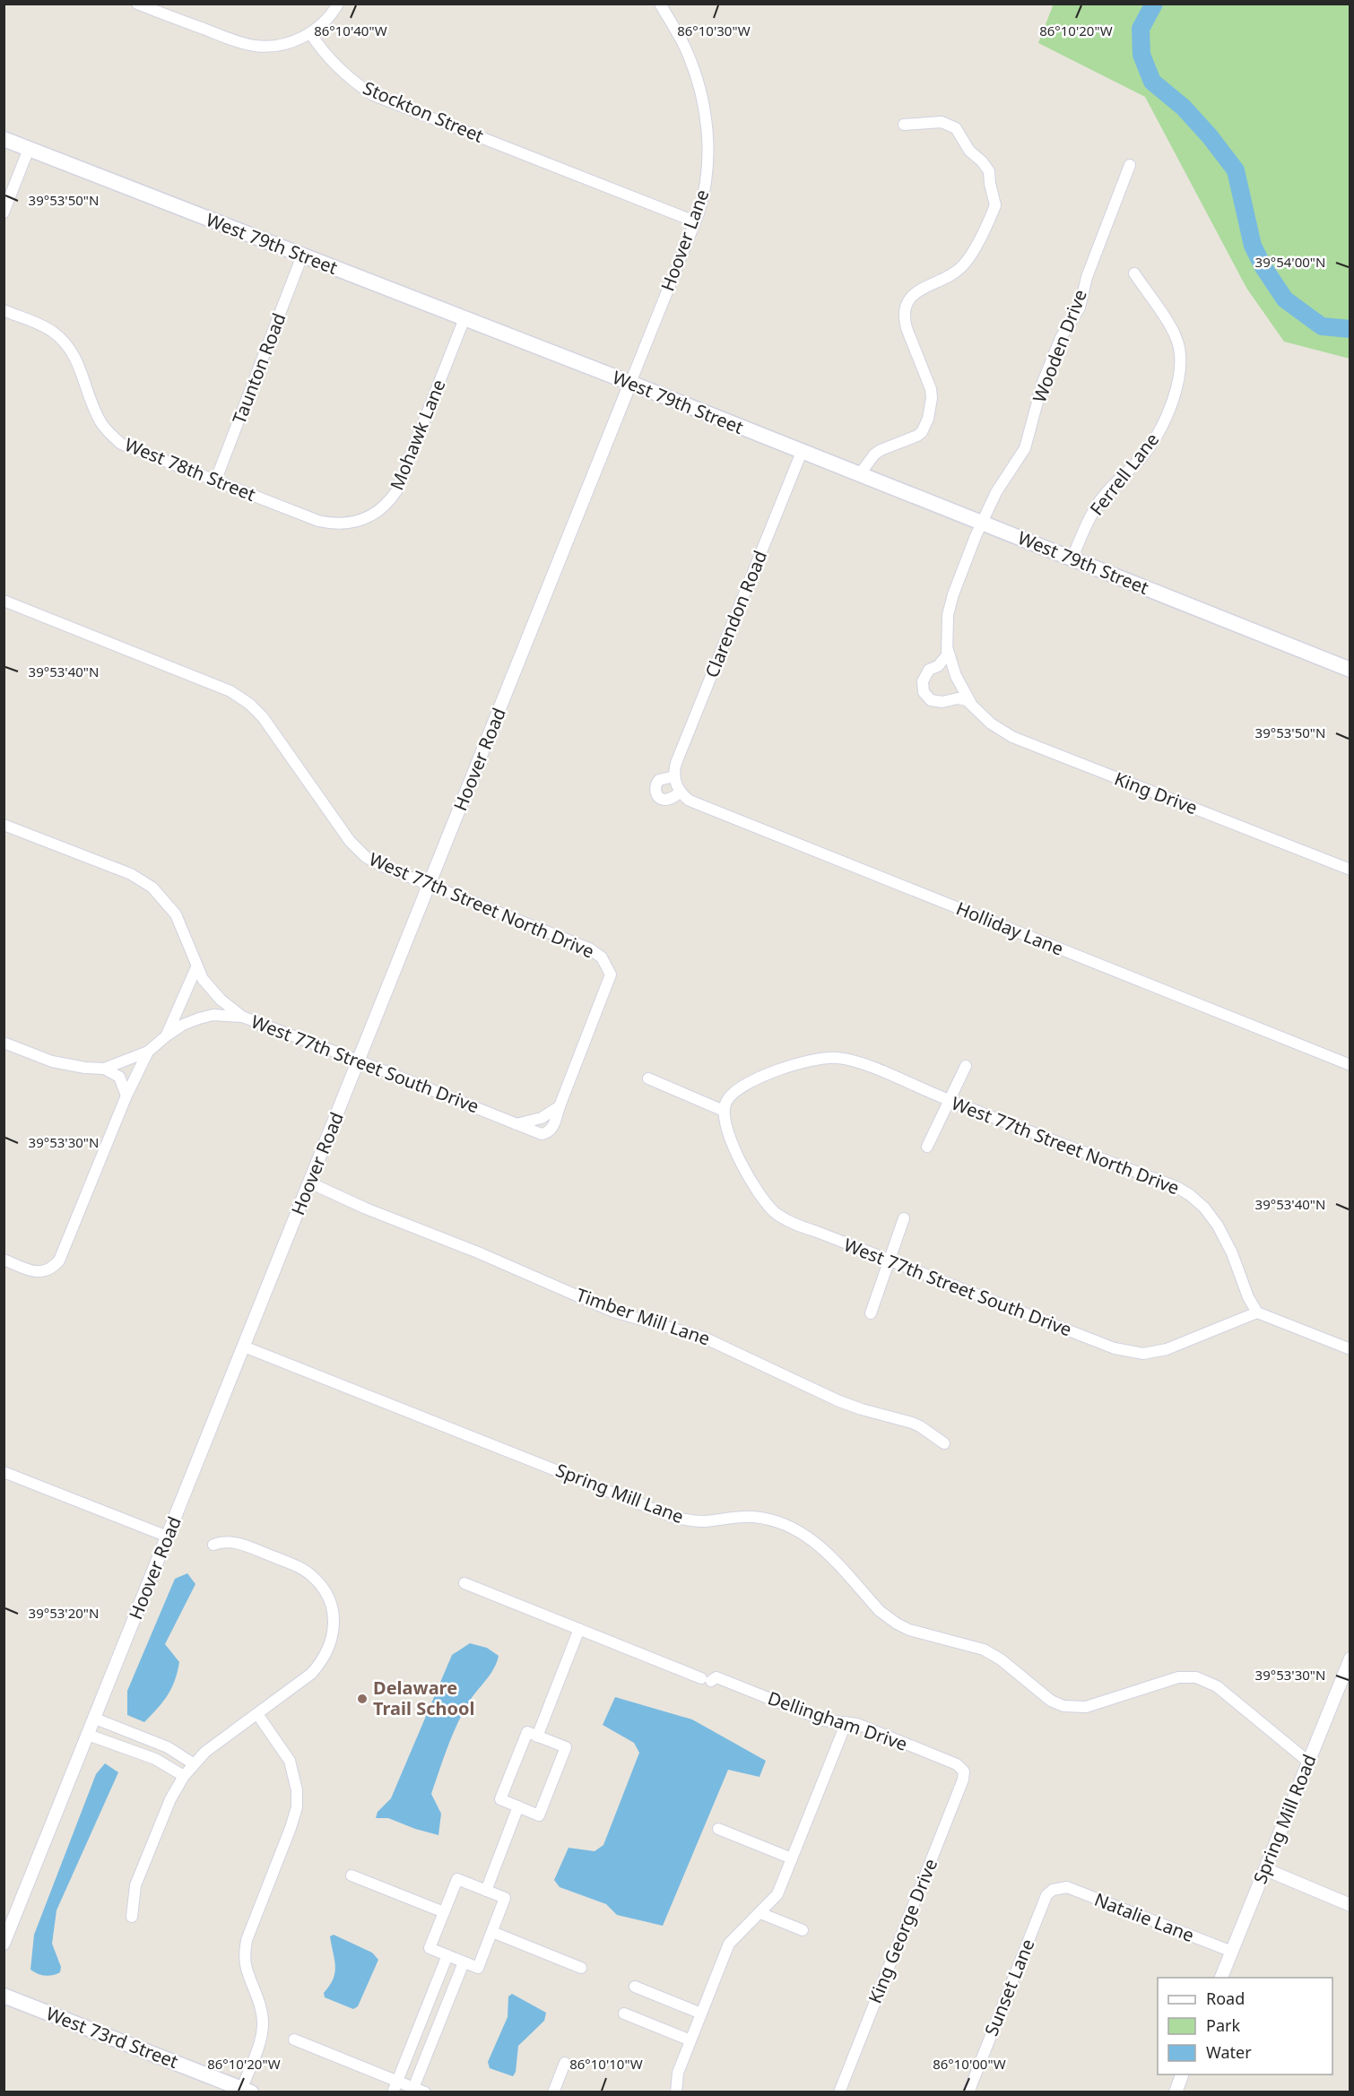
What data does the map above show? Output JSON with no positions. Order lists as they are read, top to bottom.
{
  "streets": {
    "main road": ["West 79th Street", "West 73rd Street"],
    "street": [
      "Stockton Street",
      "Hoover Lane",
      "Wooden Drive",
      "Taunton Road",
      "Mohawk Lane",
      "West 78th Street",
      "Ferrell Lane",
      "Clarendon Road",
      "Hoover Road",
      "King Drive",
      "West 77th Street North Drive",
      "Holliday Lane",
      "West 77th Street South Drive",
      "Timber Mill Lane",
      "Spring Mill Lane",
      "Dellingham Drive",
      "Spring Mill Road",
      "Natalie Lane",
      "King George Drive",
      "Sunset Lane"
    ]
  },
  "crossings": [
    ["Stockton Street", "Hoover Lane"],
    ["Hoover Lane", "West 79th Street"],
    ["Hoover Lane", "Hoover Road"],
    ["West 79th Street", "Wooden Drive"],
    ["West 79th Street", "Taunton Road"],
    ["West 79th Street", "Mohawk Lane"],
    ["West 79th Street", "Ferrell Lane"],
    ["West 79th Street", "Clarendon Road"],
    ["West 79th Street", "Hoover Road"],
    ["West 79th Street", "King Drive"],
    ["Wooden Drive", "King Drive"],
    ["Taunton Road", "West 78th Street"],
    ["Mohawk Lane", "West 78th Street"],
    ["Clarendon Road", "Holliday Lane"],
    ["Hoover Road", "West 77th Street North Drive"],
    ["Hoover Road", "West 77th Street South Drive"],
    ["Hoover Road", "Timber Mill Lane"],
    ["Hoover Road", "Spring Mill Lane"],
    ["West 77th Street North Drive", "West 77th Street South Drive"],
    ["Spring Mill Lane", "Spring Mill Road"],
    ["Dellingham Drive", "King George Drive"],
    ["Spring Mill Road", "Natalie Lane"],
    ["Natalie Lane", "Sunset Lane"]
  ],
  "places": ["Delaware Trail School"],
  "legend": ["Road", "Park", "Water"],
  "coordinates": [
    "86°10'40\"W",
    "86°10'30\"W",
    "86°10'20\"W",
    "39°53'50\"N",
    "39°54'00\"N",
    "39°53'40\"N",
    "39°53'30\"N",
    "39°53'20\"N",
    "86°10'10\"W",
    "86°10'00\"W"
  ]
}
